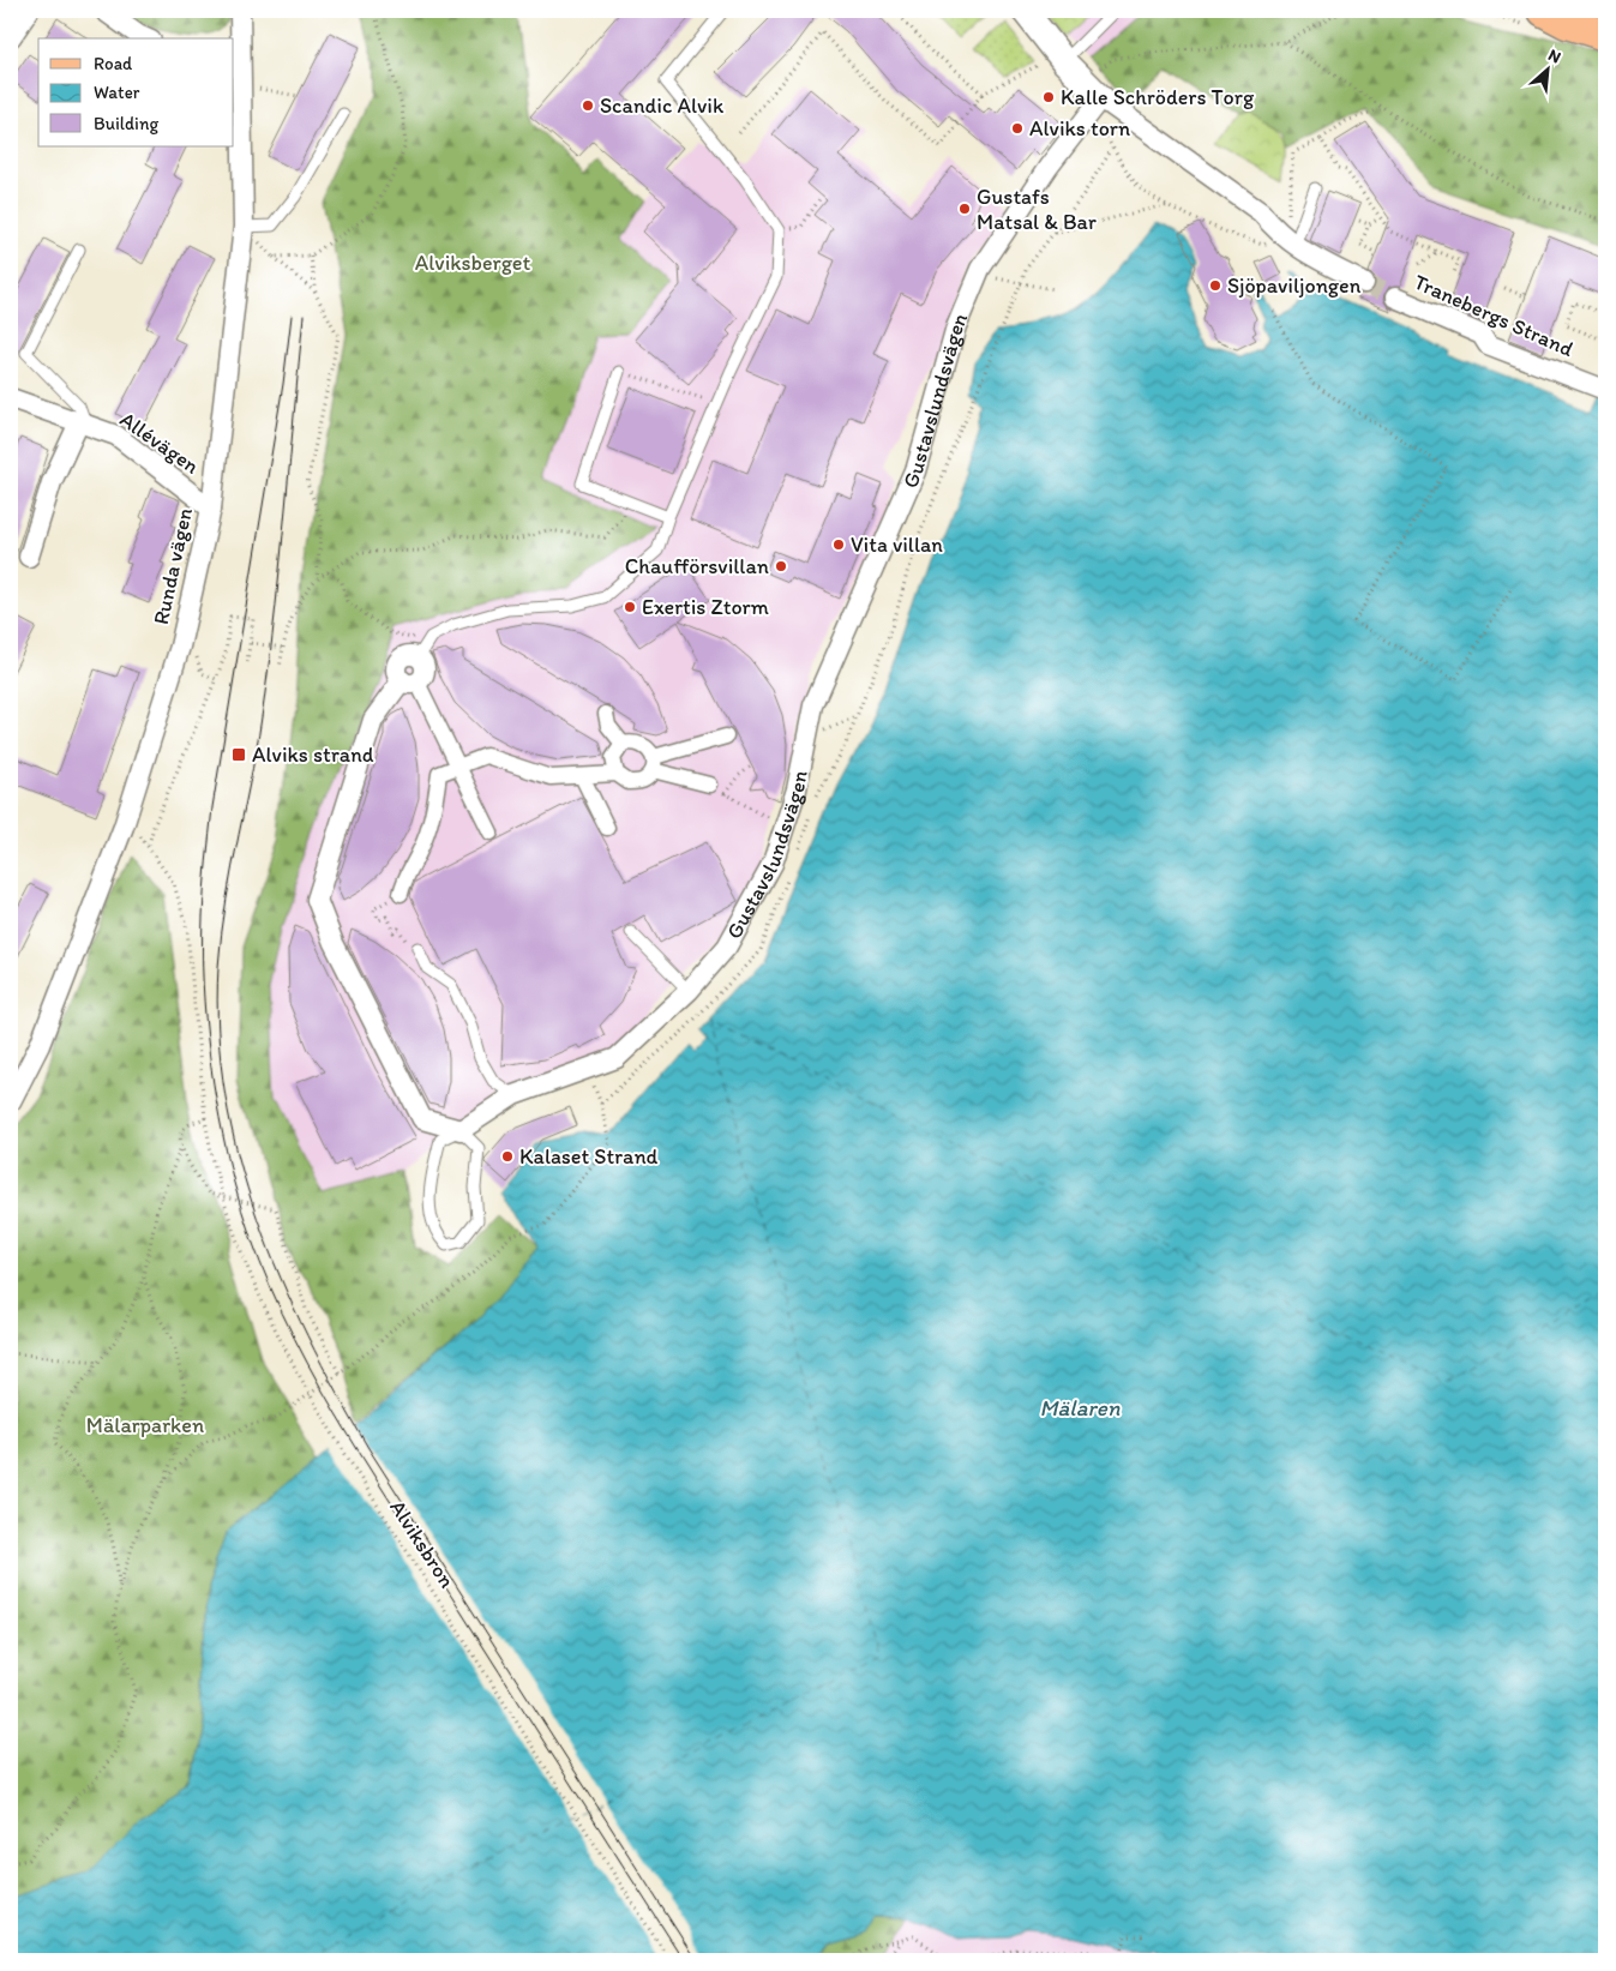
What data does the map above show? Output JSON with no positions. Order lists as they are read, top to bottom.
{
  "streets": {
    "street": [
      "Tranebergs Strand",
      "Gustavslundsvägen",
      "Allévägen",
      "Runda vägen"
    ],
    "path": ["Alviksbron"]
  },
  "crossings": [
    ["Allévägen", "Runda vägen"]
  ],
  "water": ["Mälaren"],
  "parks": ["Alviksberget", "Mälarparken"],
  "places": {
    "other": [
      "Kalle Schröders Torg",
      "Scandic Alvik",
      "Alviks torn",
      "Gustafs Matsal & Bar",
      "Sjöpaviljongen",
      "Vita villan",
      "Chaufförsvillan",
      "Exertis Ztorm",
      "Kalaset Strand"
    ],
    "transit": ["Alviks strand"]
  },
  "legend": ["Road", "Water", "Building"],
  "north": "top right"
}
